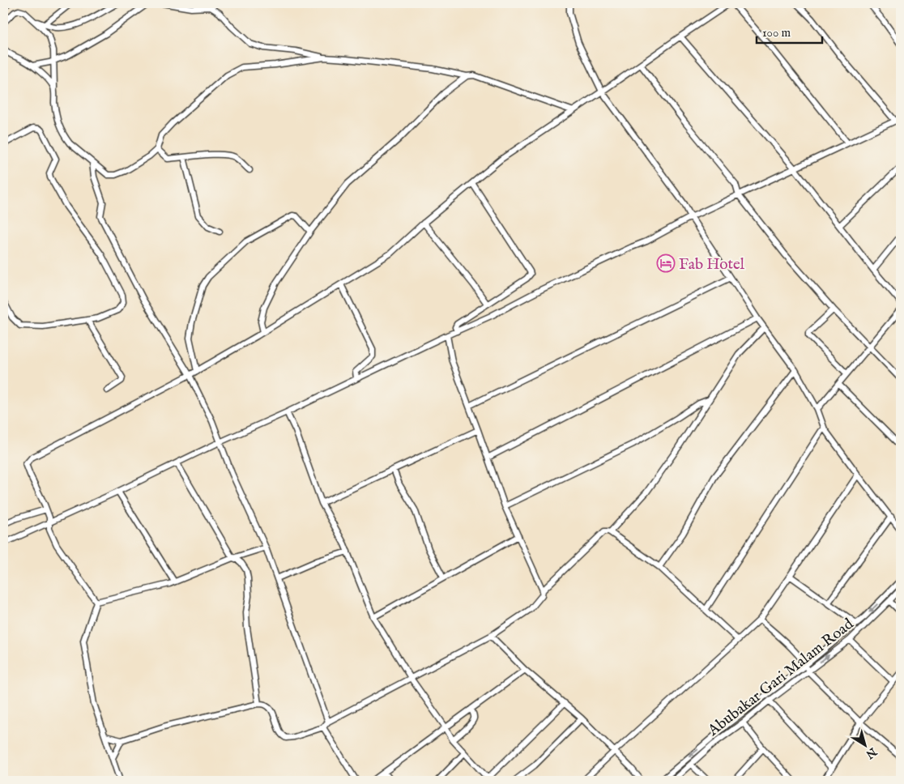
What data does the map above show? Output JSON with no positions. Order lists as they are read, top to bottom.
{
  "streets": {
    "street": ["Abubakar Gari Malam Road"]
  },
  "places": {
    "hotel": ["Fab Hotel"]
  },
  "scale_bar": "100 m",
  "north": "bottom right"
}
